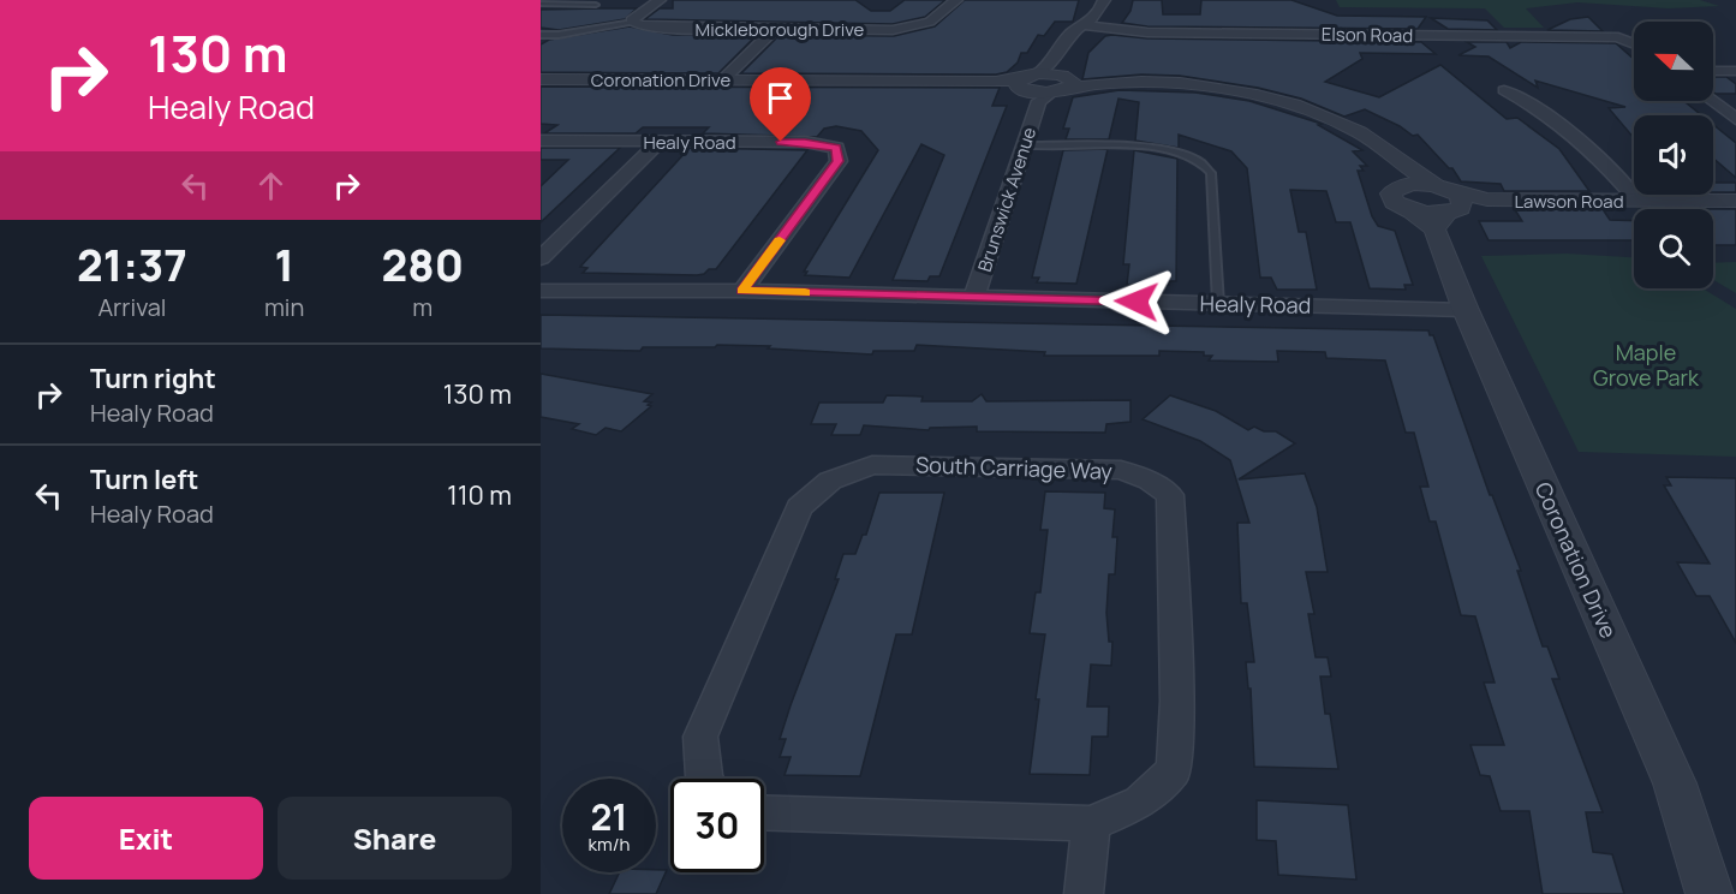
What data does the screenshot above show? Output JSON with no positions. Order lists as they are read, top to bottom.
{
  "streets": {
    "street": [
      "Mickleborough Drive",
      "Elson Road",
      "Coronation Drive",
      "Healy Road",
      "Brunswick Avenue",
      "Lawson Road",
      "South Carriage Way"
    ]
  },
  "crossings": [
    ["Coronation Drive", "Healy Road"],
    ["Coronation Drive", "Brunswick Avenue"],
    ["Coronation Drive", "Lawson Road"],
    ["Healy Road", "Brunswick Avenue"]
  ],
  "parks": ["Maple Grove Park"],
  "north": "left",
  "page": {
    "turn": ["130 m", "Healy Road"],
    "eta": [
      "21:37",
      "Arrival",
      "1",
      "min",
      "280",
      "m"
    ],
    "list": [
      {
        "name": "Turn right",
        "note": "Healy Road",
        "value": "130 m"
      },
      {
        "name": "Turn left",
        "note": "Healy Road",
        "value": "110 m"
      }
    ],
    "speed": "21 km/h",
    "limit": "30",
    "buttons": ["Exit", "Share"]
  }
}
